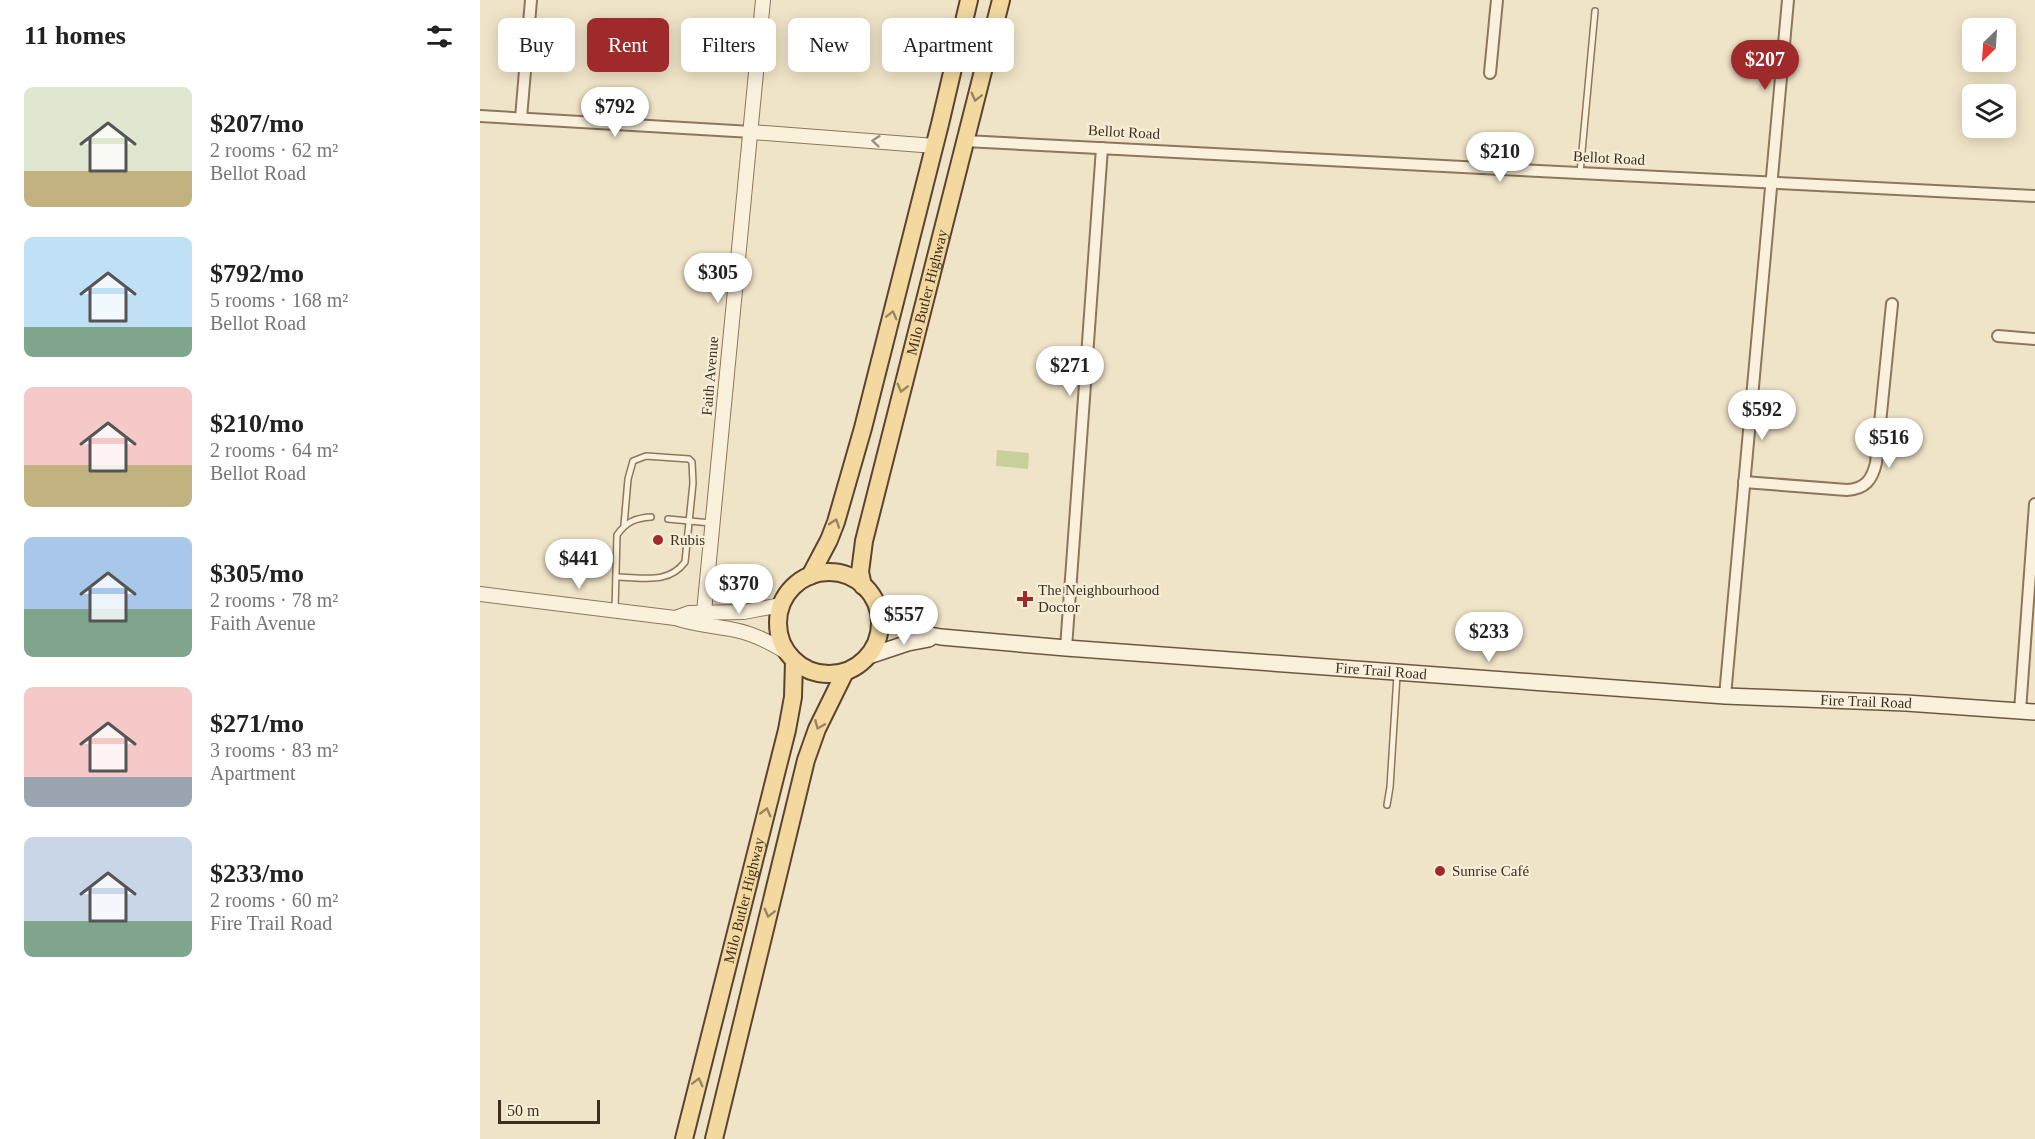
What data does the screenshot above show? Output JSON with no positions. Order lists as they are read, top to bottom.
{
  "streets": {
    "main road": ["Milo Butler Highway", "Fire Trail Road"],
    "street": ["Bellot Road", "Faith Avenue"]
  },
  "crossings": [
    ["Bellot Road", "Milo Butler Highway"],
    ["Milo Butler Highway", "Fire Trail Road"]
  ],
  "places": {
    "other": ["Rubis", "Sunrise Café"],
    "health": ["The Neighbourhood Doctor"]
  },
  "scale_bar": "50 m",
  "north": "bottom left",
  "page": {
    "heading": "11 homes",
    "chip": [
      "Buy",
      "Rent",
      "Filters",
      "New",
      "Apartment"
    ],
    "price": [
      "$207",
      "$792",
      "$210",
      "$305",
      "$271",
      "$592",
      "$516",
      "$441",
      "$370",
      "$557",
      "$233"
    ],
    "list": [
      {
        "name": "$207/mo",
        "note": "2 rooms · 62 m² · Bellot Road"
      },
      {
        "name": "$792/mo",
        "note": "5 rooms · 168 m² · Bellot Road"
      },
      {
        "name": "$210/mo",
        "note": "2 rooms · 64 m² · Bellot Road"
      },
      {
        "name": "$305/mo",
        "note": "2 rooms · 78 m² · Faith Avenue"
      },
      {
        "name": "$271/mo",
        "note": "3 rooms · 83 m² · Apartment"
      },
      {
        "name": "$233/mo",
        "note": "2 rooms · 60 m² · Fire Trail Road"
      }
    ],
    "scale": "50 m"
  }
}
